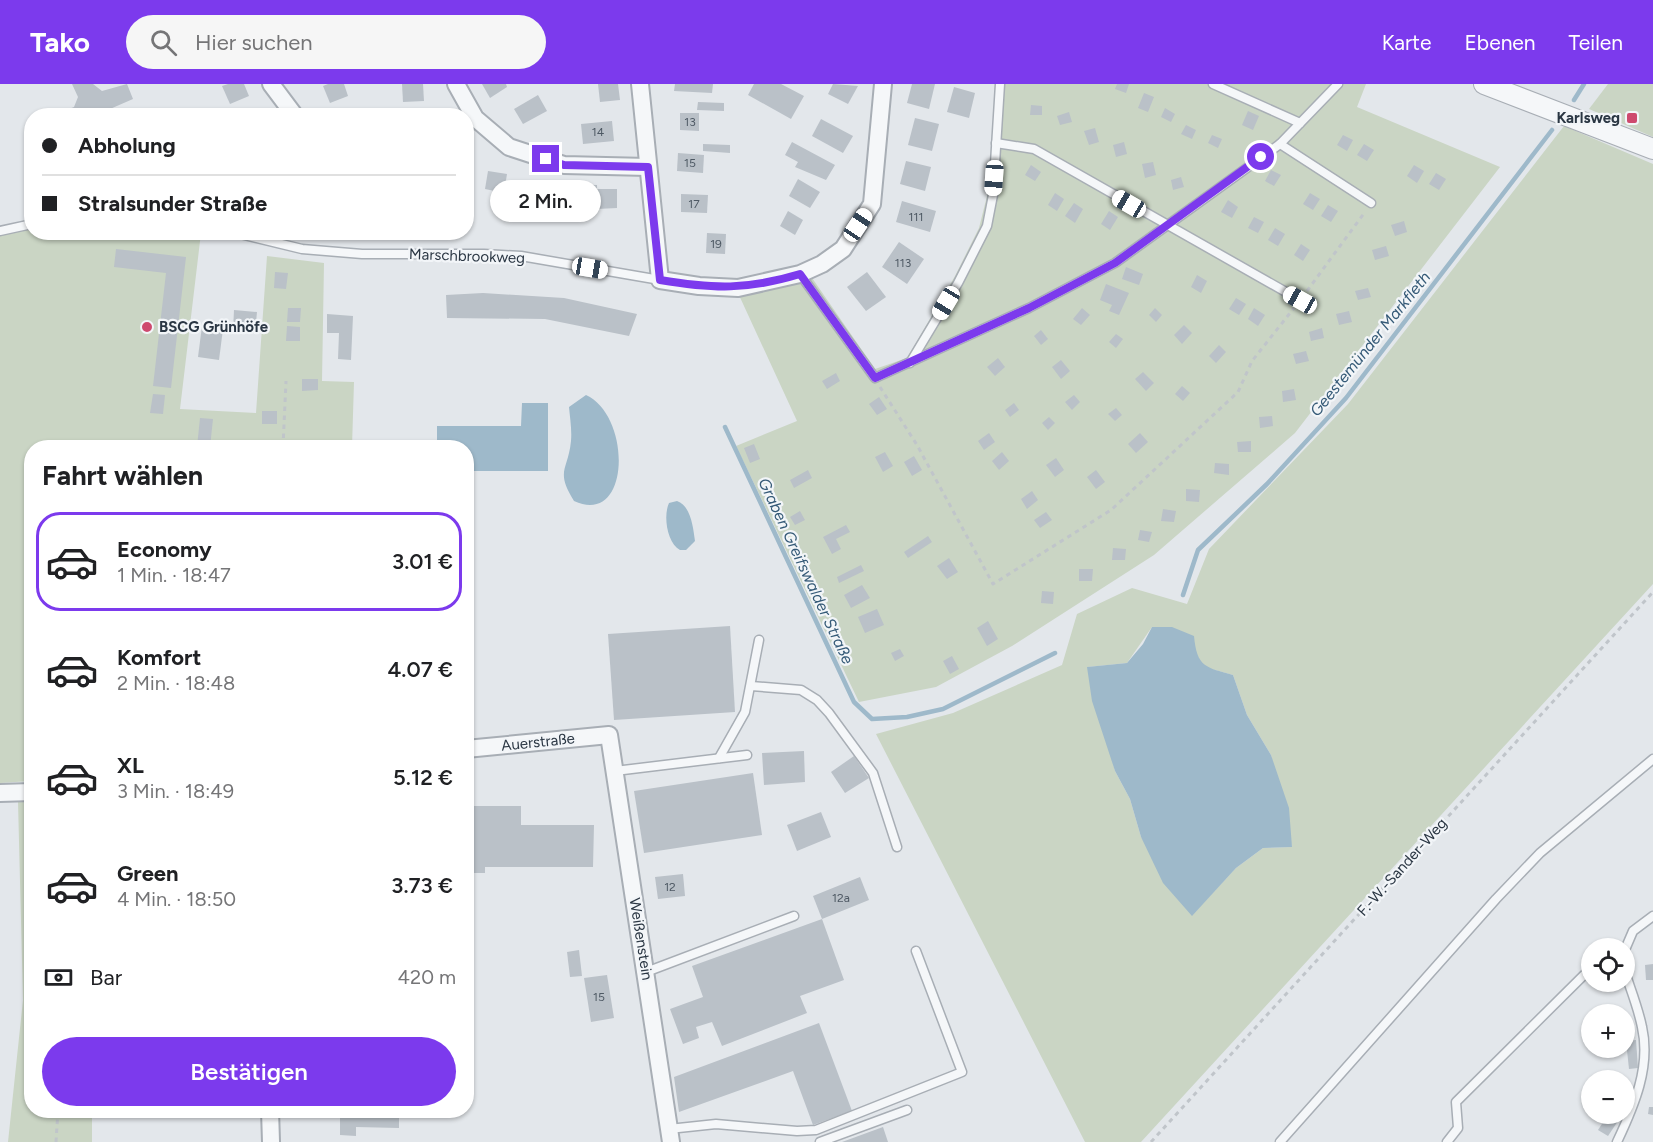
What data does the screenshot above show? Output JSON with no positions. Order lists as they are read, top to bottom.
{
  "streets": {
    "street": ["Marschbrookweg", "Auerstraße", "Weißenstein"],
    "path": ["F.-W.-Sander-Weg"]
  },
  "crossings": [
    ["Auerstraße", "Weißenstein"]
  ],
  "water": ["Geestemünder Markfleth", "Graben Greifswalder Straße"],
  "places": {
    "transit": ["Karlsweg"],
    "other": ["BSCG Grünhöfe"]
  },
  "house_numbers": [
    "13",
    "14",
    "15",
    "17",
    "111",
    "19",
    "113",
    "12",
    "12a",
    "15"
  ],
  "page": {
    "header": "Tako",
    "search": "Hier suchen",
    "nav": ["Karte", "Ebenen", "Teilen"],
    "banner": ["Abholung", "Stralsunder Straße"],
    "bubble": "2 Min.",
    "heading": "Fahrt wählen",
    "list": [
      {
        "name": "Economy",
        "note": "1 Min. · 18:47",
        "value": "3.01 €"
      },
      {
        "name": "Komfort",
        "note": "2 Min. · 18:48",
        "value": "4.07 €"
      },
      {
        "name": "XL",
        "note": "3 Min. · 18:49",
        "value": "5.12 €"
      },
      {
        "name": "Green",
        "note": "4 Min. · 18:50",
        "value": "3.73 €"
      }
    ],
    "map_buttons": ["+", "−"],
    "pay": ["Bar", "420 m"],
    "buttons": "Bestätigen"
  }
}
